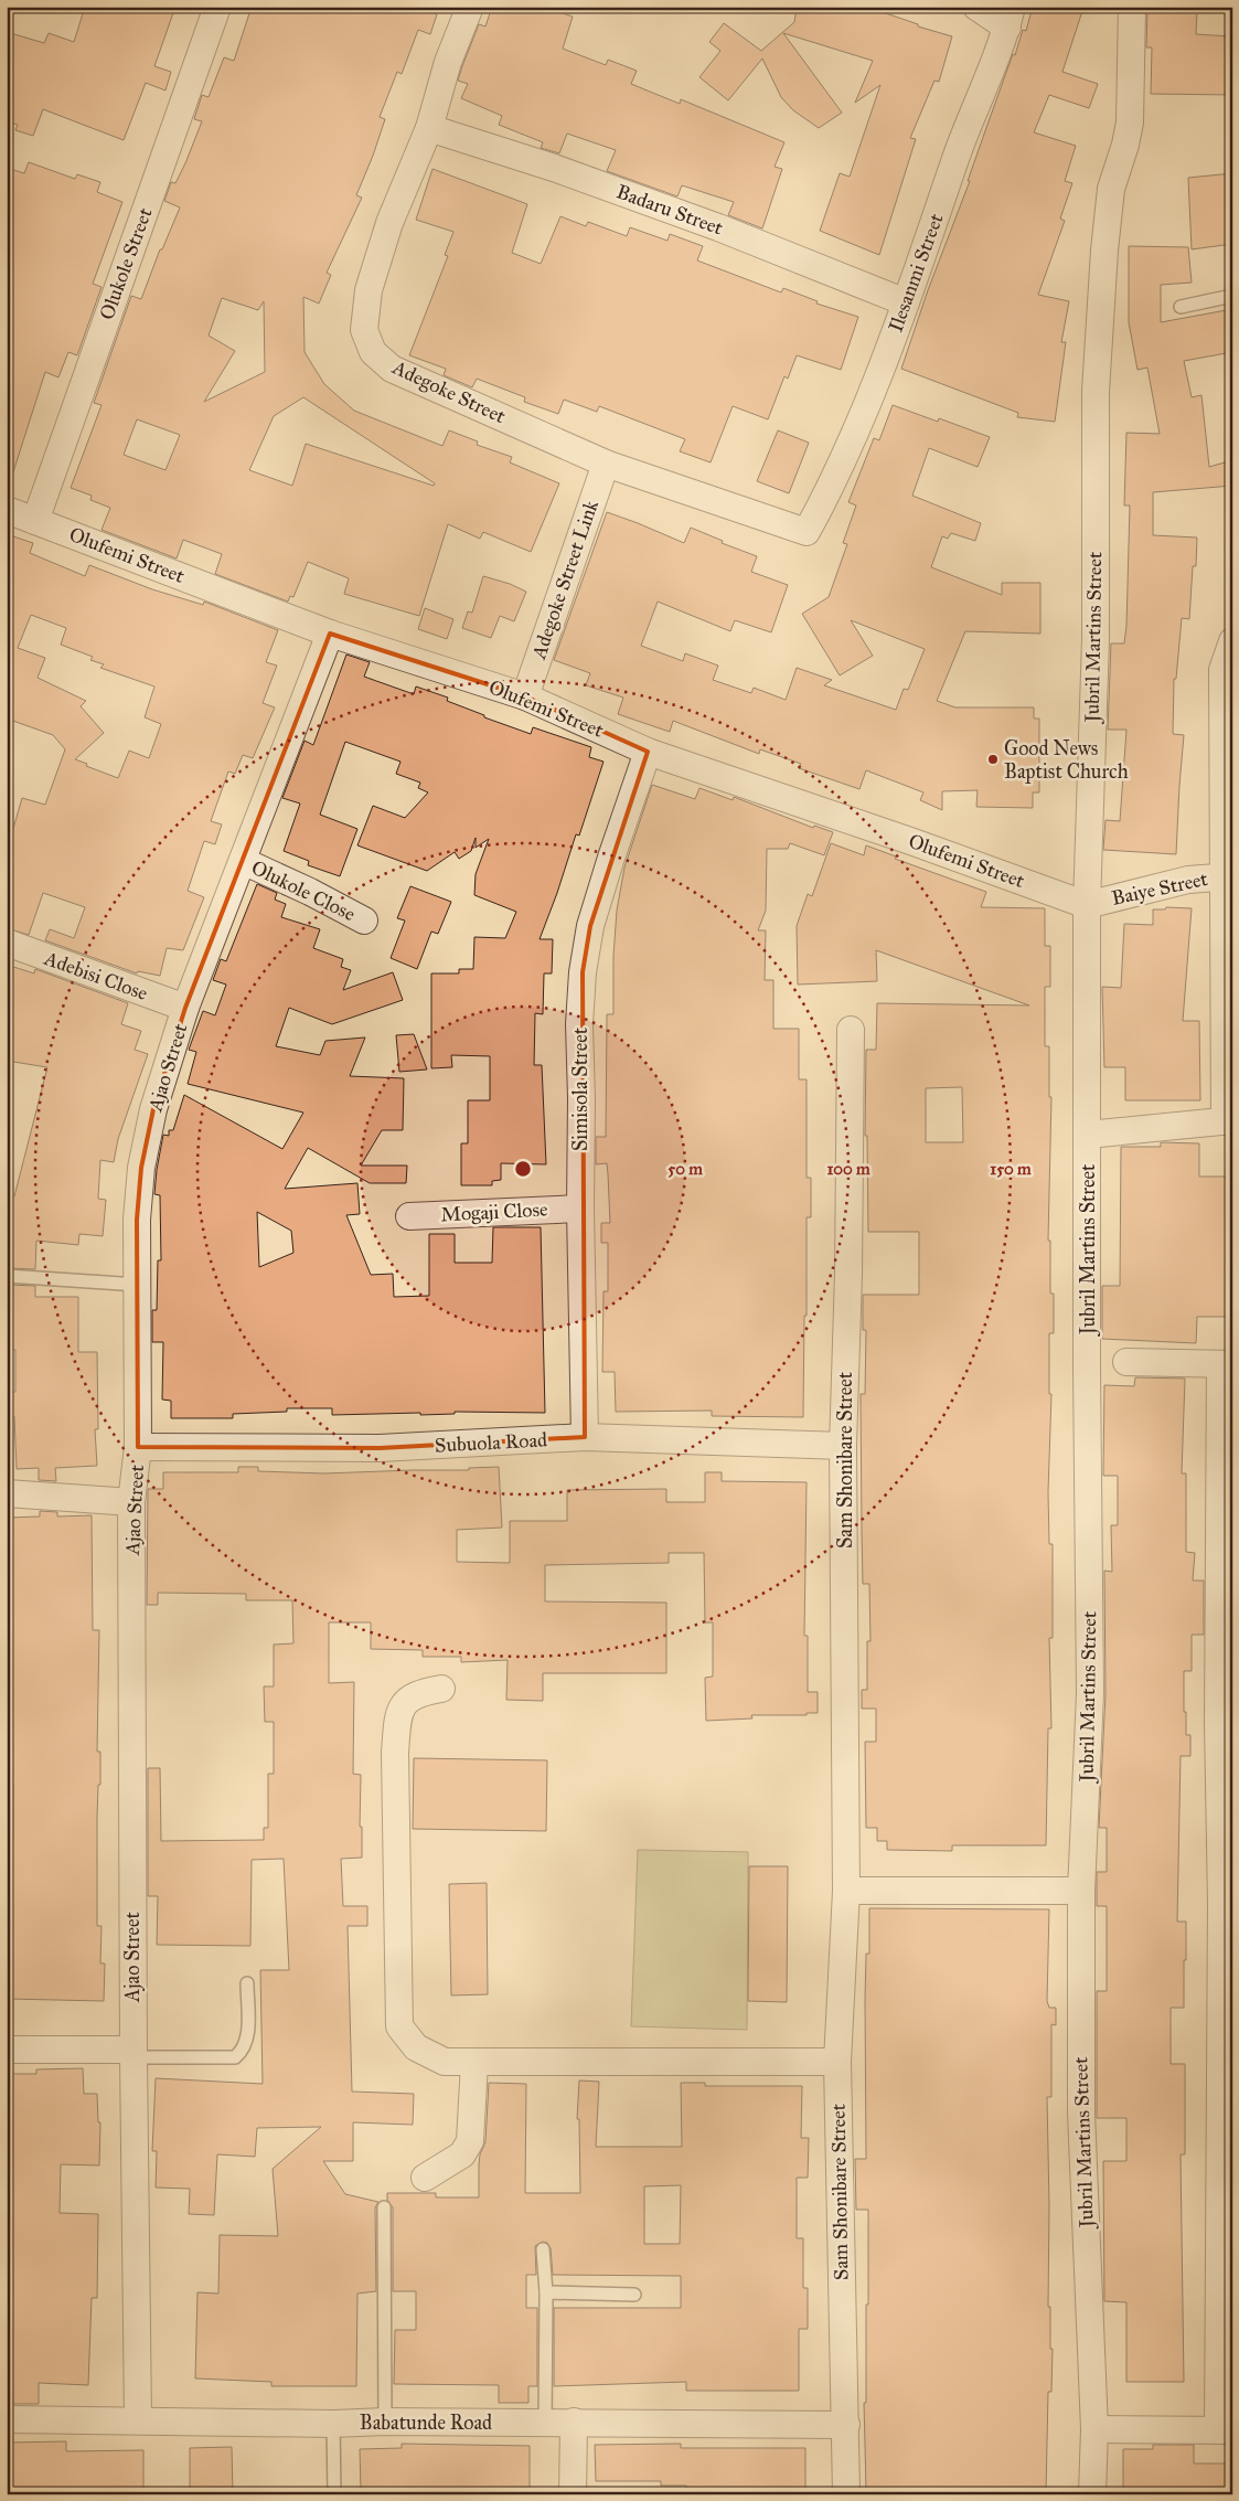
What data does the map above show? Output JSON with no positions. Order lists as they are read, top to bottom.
{
  "streets": {
    "street": [
      "Badaru Street",
      "Olukole Street",
      "Ilesanmi Street",
      "Adegoke Street",
      "Olufemi Street",
      "Adegoke Street Link",
      "Jubril Martins Street",
      "Baiye Street",
      "Olukole Close",
      "Adebisi Close",
      "Ajao Street",
      "Simisola Street",
      "Mogaji Close",
      "Subuola Road",
      "Sam Shonibare Street",
      "Babatunde Road"
    ]
  },
  "crossings": [
    ["Badaru Street", "Ilesanmi Street"],
    ["Badaru Street", "Adegoke Street"],
    ["Olukole Street", "Olufemi Street"],
    ["Ilesanmi Street", "Adegoke Street"],
    ["Adegoke Street", "Adegoke Street Link"],
    ["Olufemi Street", "Adegoke Street Link"],
    ["Olufemi Street", "Jubril Martins Street"],
    ["Olufemi Street", "Baiye Street"],
    ["Olufemi Street", "Ajao Street"],
    ["Olufemi Street", "Simisola Street"],
    ["Jubril Martins Street", "Baiye Street"],
    ["Olukole Close", "Ajao Street"],
    ["Adebisi Close", "Ajao Street"],
    ["Ajao Street", "Subuola Road"],
    ["Ajao Street", "Babatunde Road"],
    ["Simisola Street", "Mogaji Close"],
    ["Simisola Street", "Subuola Road"],
    ["Subuola Road", "Sam Shonibare Street"],
    ["Sam Shonibare Street", "Babatunde Road"]
  ],
  "places": ["Good News Baptist Church"],
  "rings": ["50 m", "100 m", "150 m"]
}
